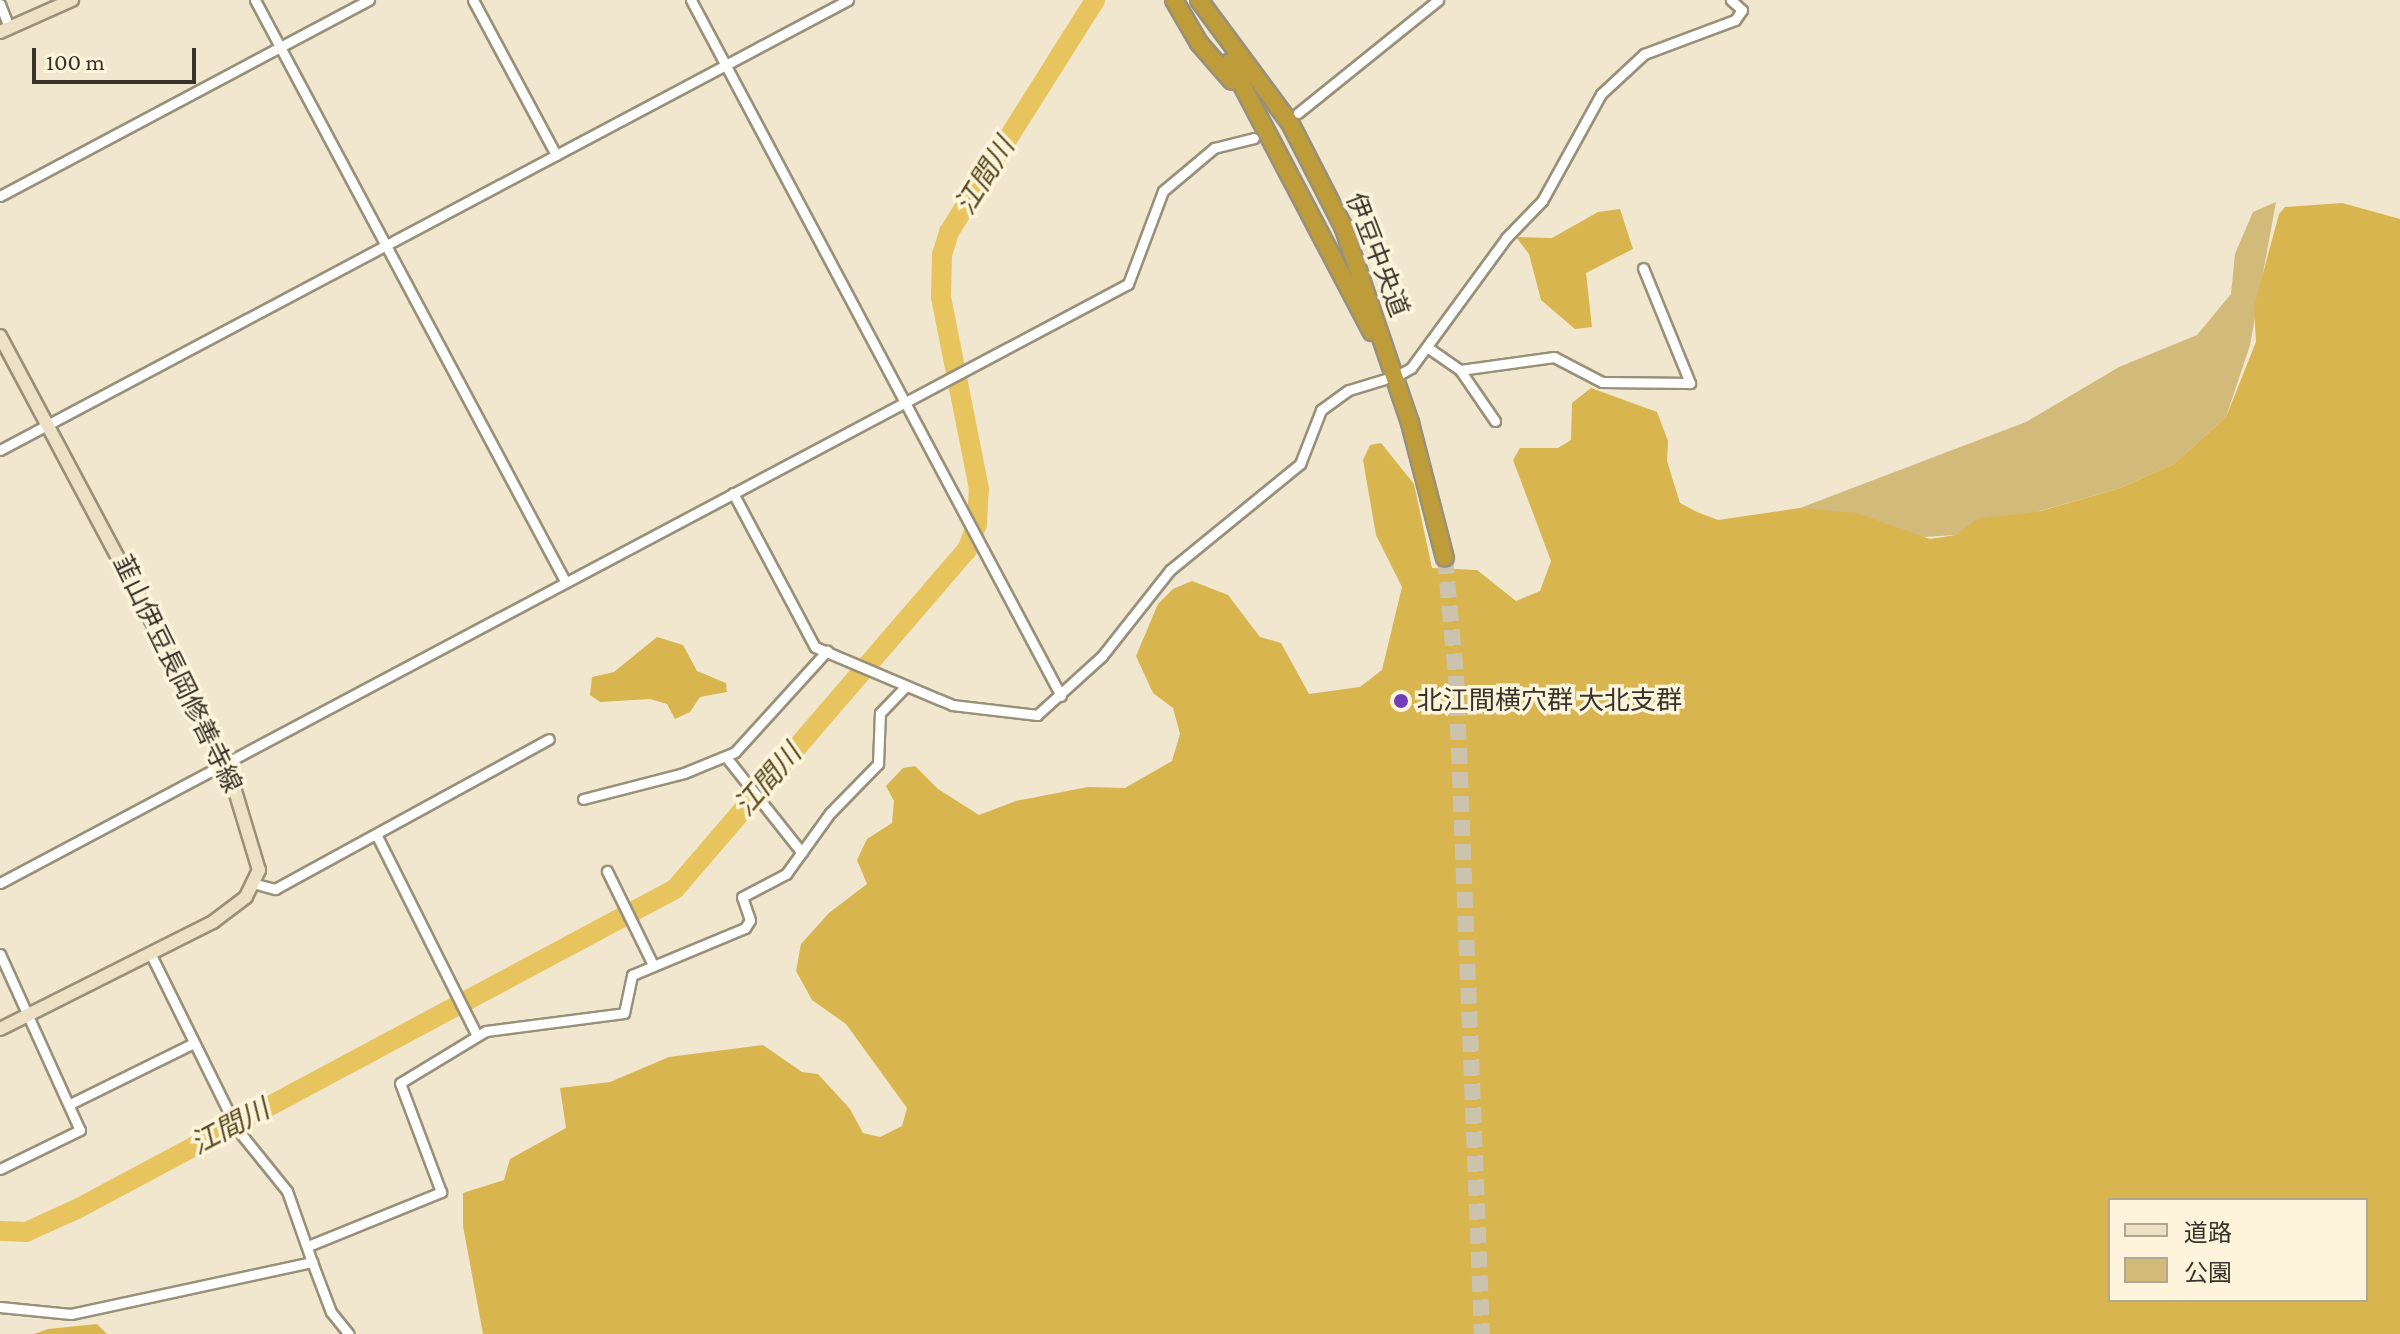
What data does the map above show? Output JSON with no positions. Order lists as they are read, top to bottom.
{
  "streets": {
    "highway": ["伊豆中央道"],
    "main road": ["韮山伊豆長岡修善寺線"]
  },
  "water": ["江間川"],
  "places": ["北江間横穴群 大北支群"],
  "legend": ["道路", "公園"],
  "scale_bar": "100 m"
}
